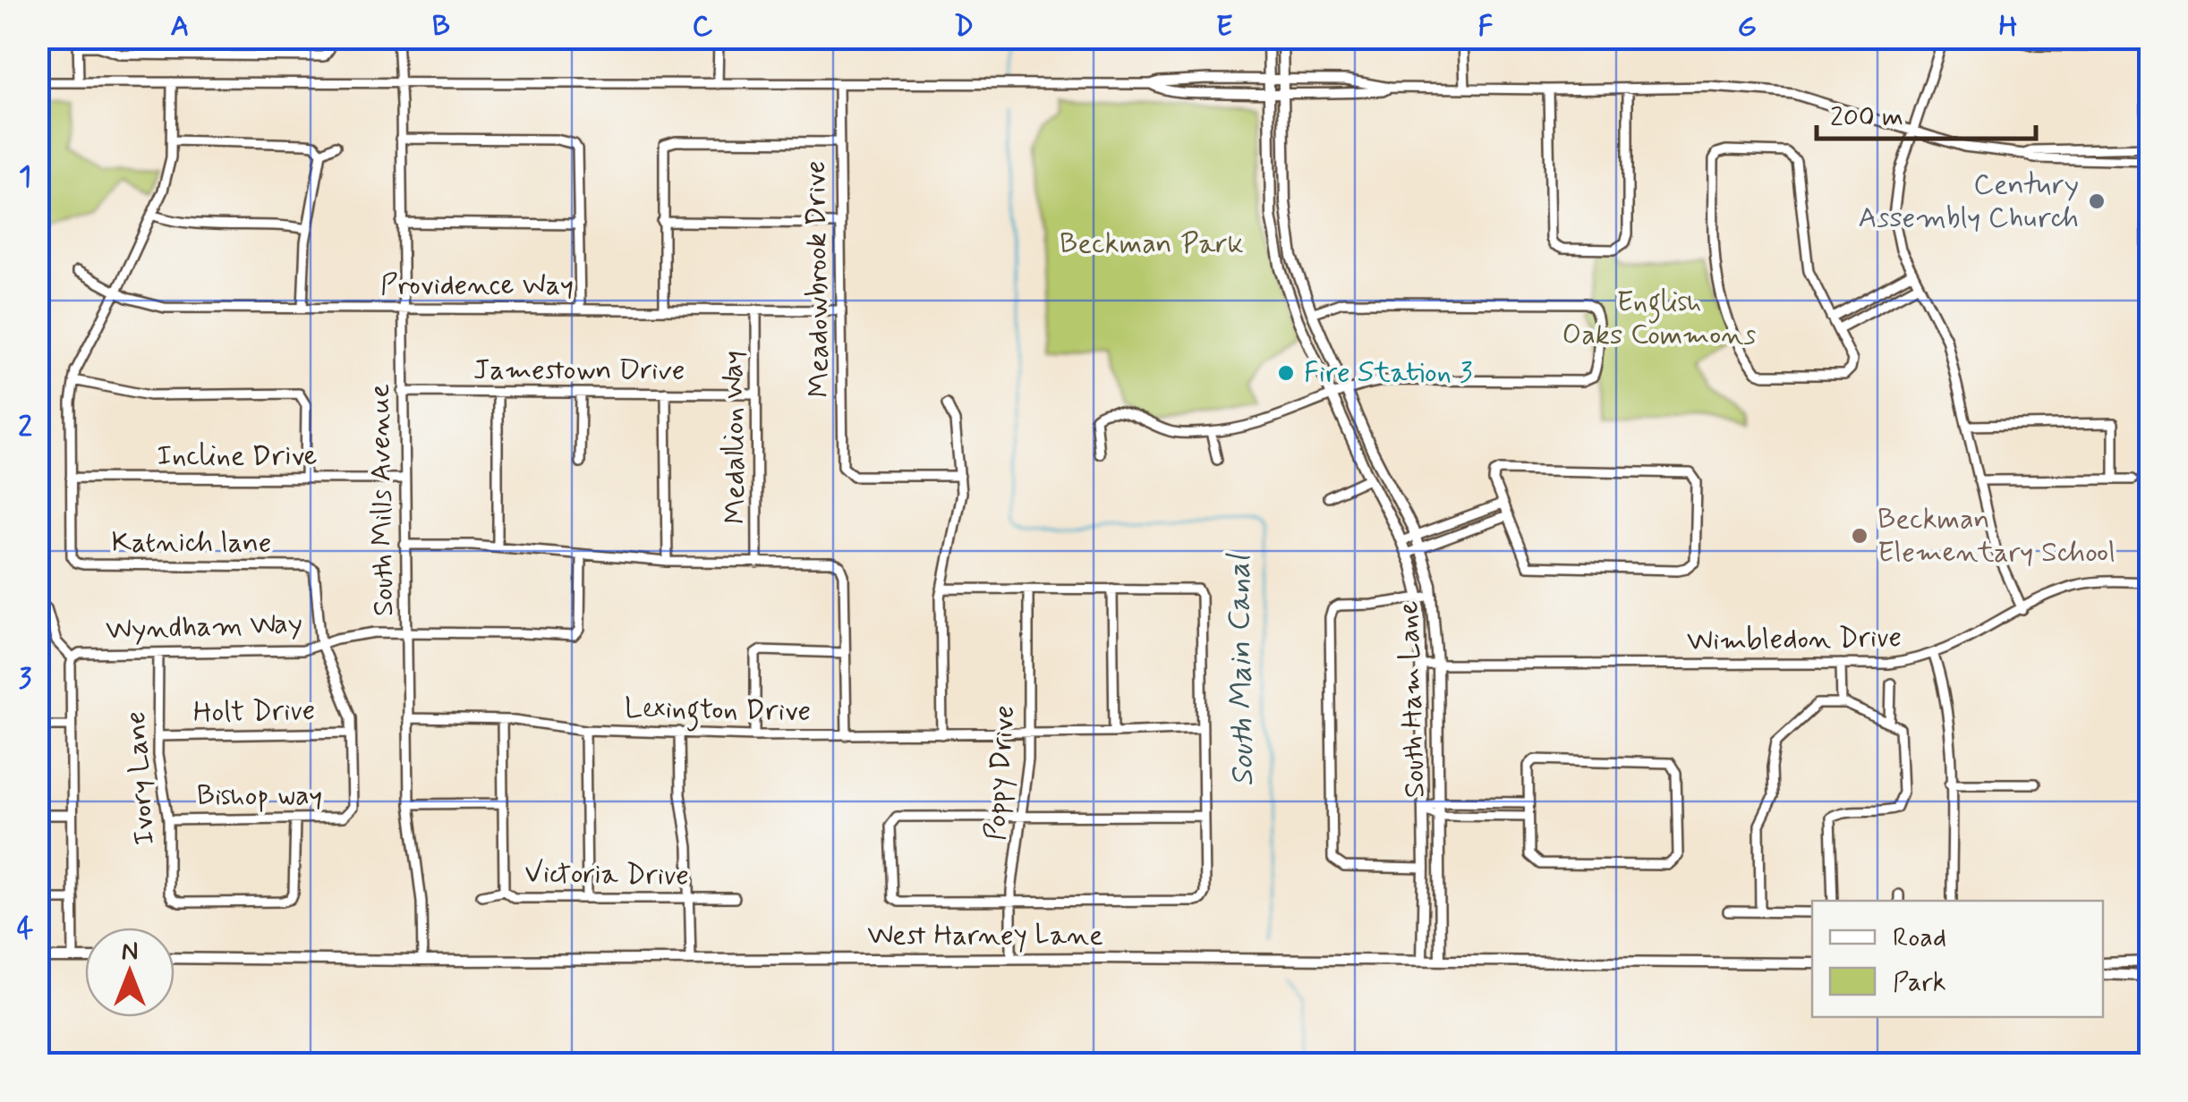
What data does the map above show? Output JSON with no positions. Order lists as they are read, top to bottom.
{
  "streets": {
    "main road": ["South Ham Lane", "West Harney Lane"],
    "street": [
      "Meadowbrook Drive",
      "Providence Way",
      "Jamestown Drive",
      "Medallion Way",
      "Incline Drive",
      "South Mills Avenue",
      "Katnich lane",
      "Wyndham Way",
      "Wimbledon Drive",
      "Lexington Drive",
      "Holt Drive",
      "Poppy Drive",
      "Ivory Lane",
      "Bishop way",
      "Victoria Drive"
    ]
  },
  "crossings": [
    ["Meadowbrook Drive", "Providence Way"],
    ["Providence Way", "Medallion Way"],
    ["Providence Way", "South Mills Avenue"],
    ["Jamestown Drive", "Medallion Way"],
    ["Jamestown Drive", "South Mills Avenue"],
    ["Incline Drive", "South Mills Avenue"],
    ["Incline Drive", "Katnich lane"],
    ["South Mills Avenue", "Wyndham Way"],
    ["South Mills Avenue", "Lexington Drive"],
    ["South Mills Avenue", "West Harney Lane"],
    ["Katnich lane", "Wyndham Way"],
    ["Wyndham Way", "Ivory Lane"],
    ["Wimbledon Drive", "South Ham Lane"],
    ["South Ham Lane", "West Harney Lane"],
    ["Lexington Drive", "Poppy Drive"],
    ["Holt Drive", "Ivory Lane"],
    ["Holt Drive", "Bishop way"],
    ["Poppy Drive", "West Harney Lane"],
    ["Ivory Lane", "Bishop way"]
  ],
  "water": ["South Main Canal"],
  "parks": ["Beckman Park", "English Oaks Commons"],
  "places": ["Century Assembly Church", "Fire Station 3", "Beckman Elementary School"],
  "legend": ["Road", "Park"],
  "scale_bar": "200 m",
  "north": "top",
  "grid": {
    "columns": [
      "A",
      "B",
      "C",
      "D",
      "E",
      "F",
      "G",
      "H"
    ],
    "rows": [
      "1",
      "2",
      "3",
      "4"
    ]
  }
}
